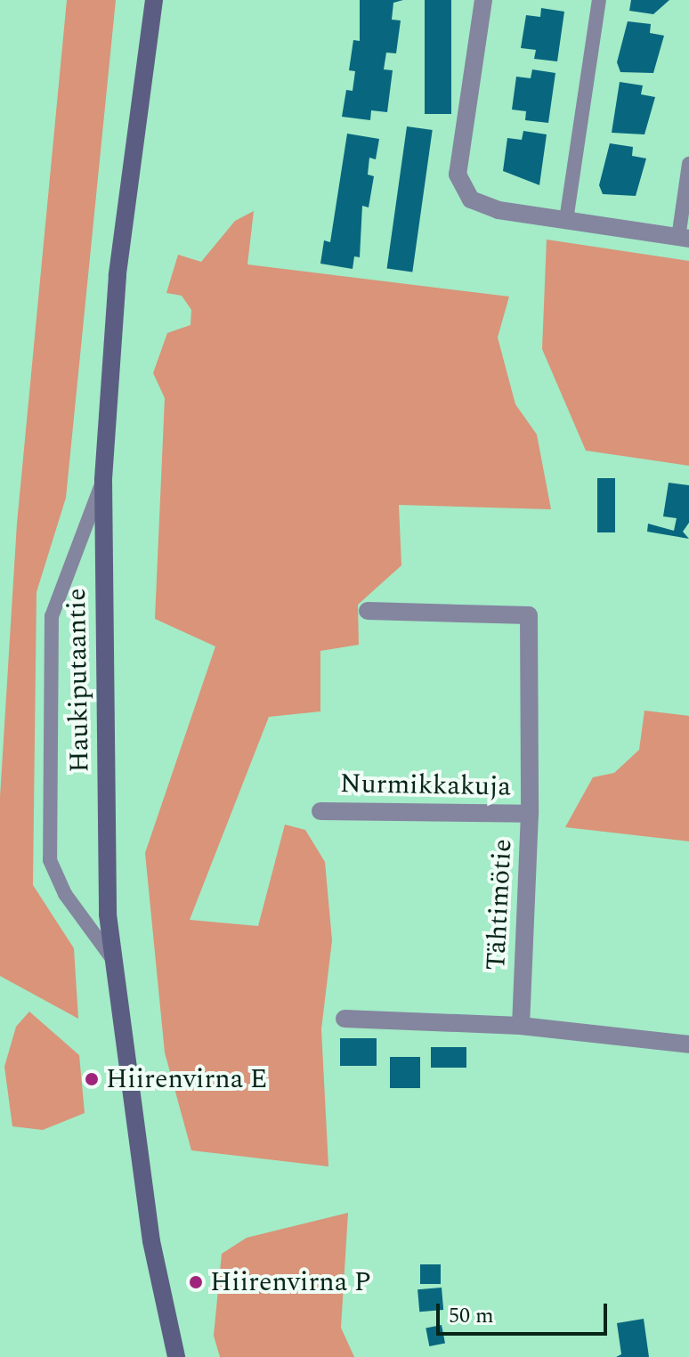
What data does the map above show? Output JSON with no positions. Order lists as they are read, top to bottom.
{
  "streets": {
    "main road": ["Haukiputaantie"],
    "street": ["Nurmikkakuja", "Tähtimötie"]
  },
  "crossings": [
    ["Nurmikkakuja", "Tähtimötie"]
  ],
  "places": ["Hiirenvirna E", "Hiirenvirna P"],
  "scale_bar": "50 m"
}
